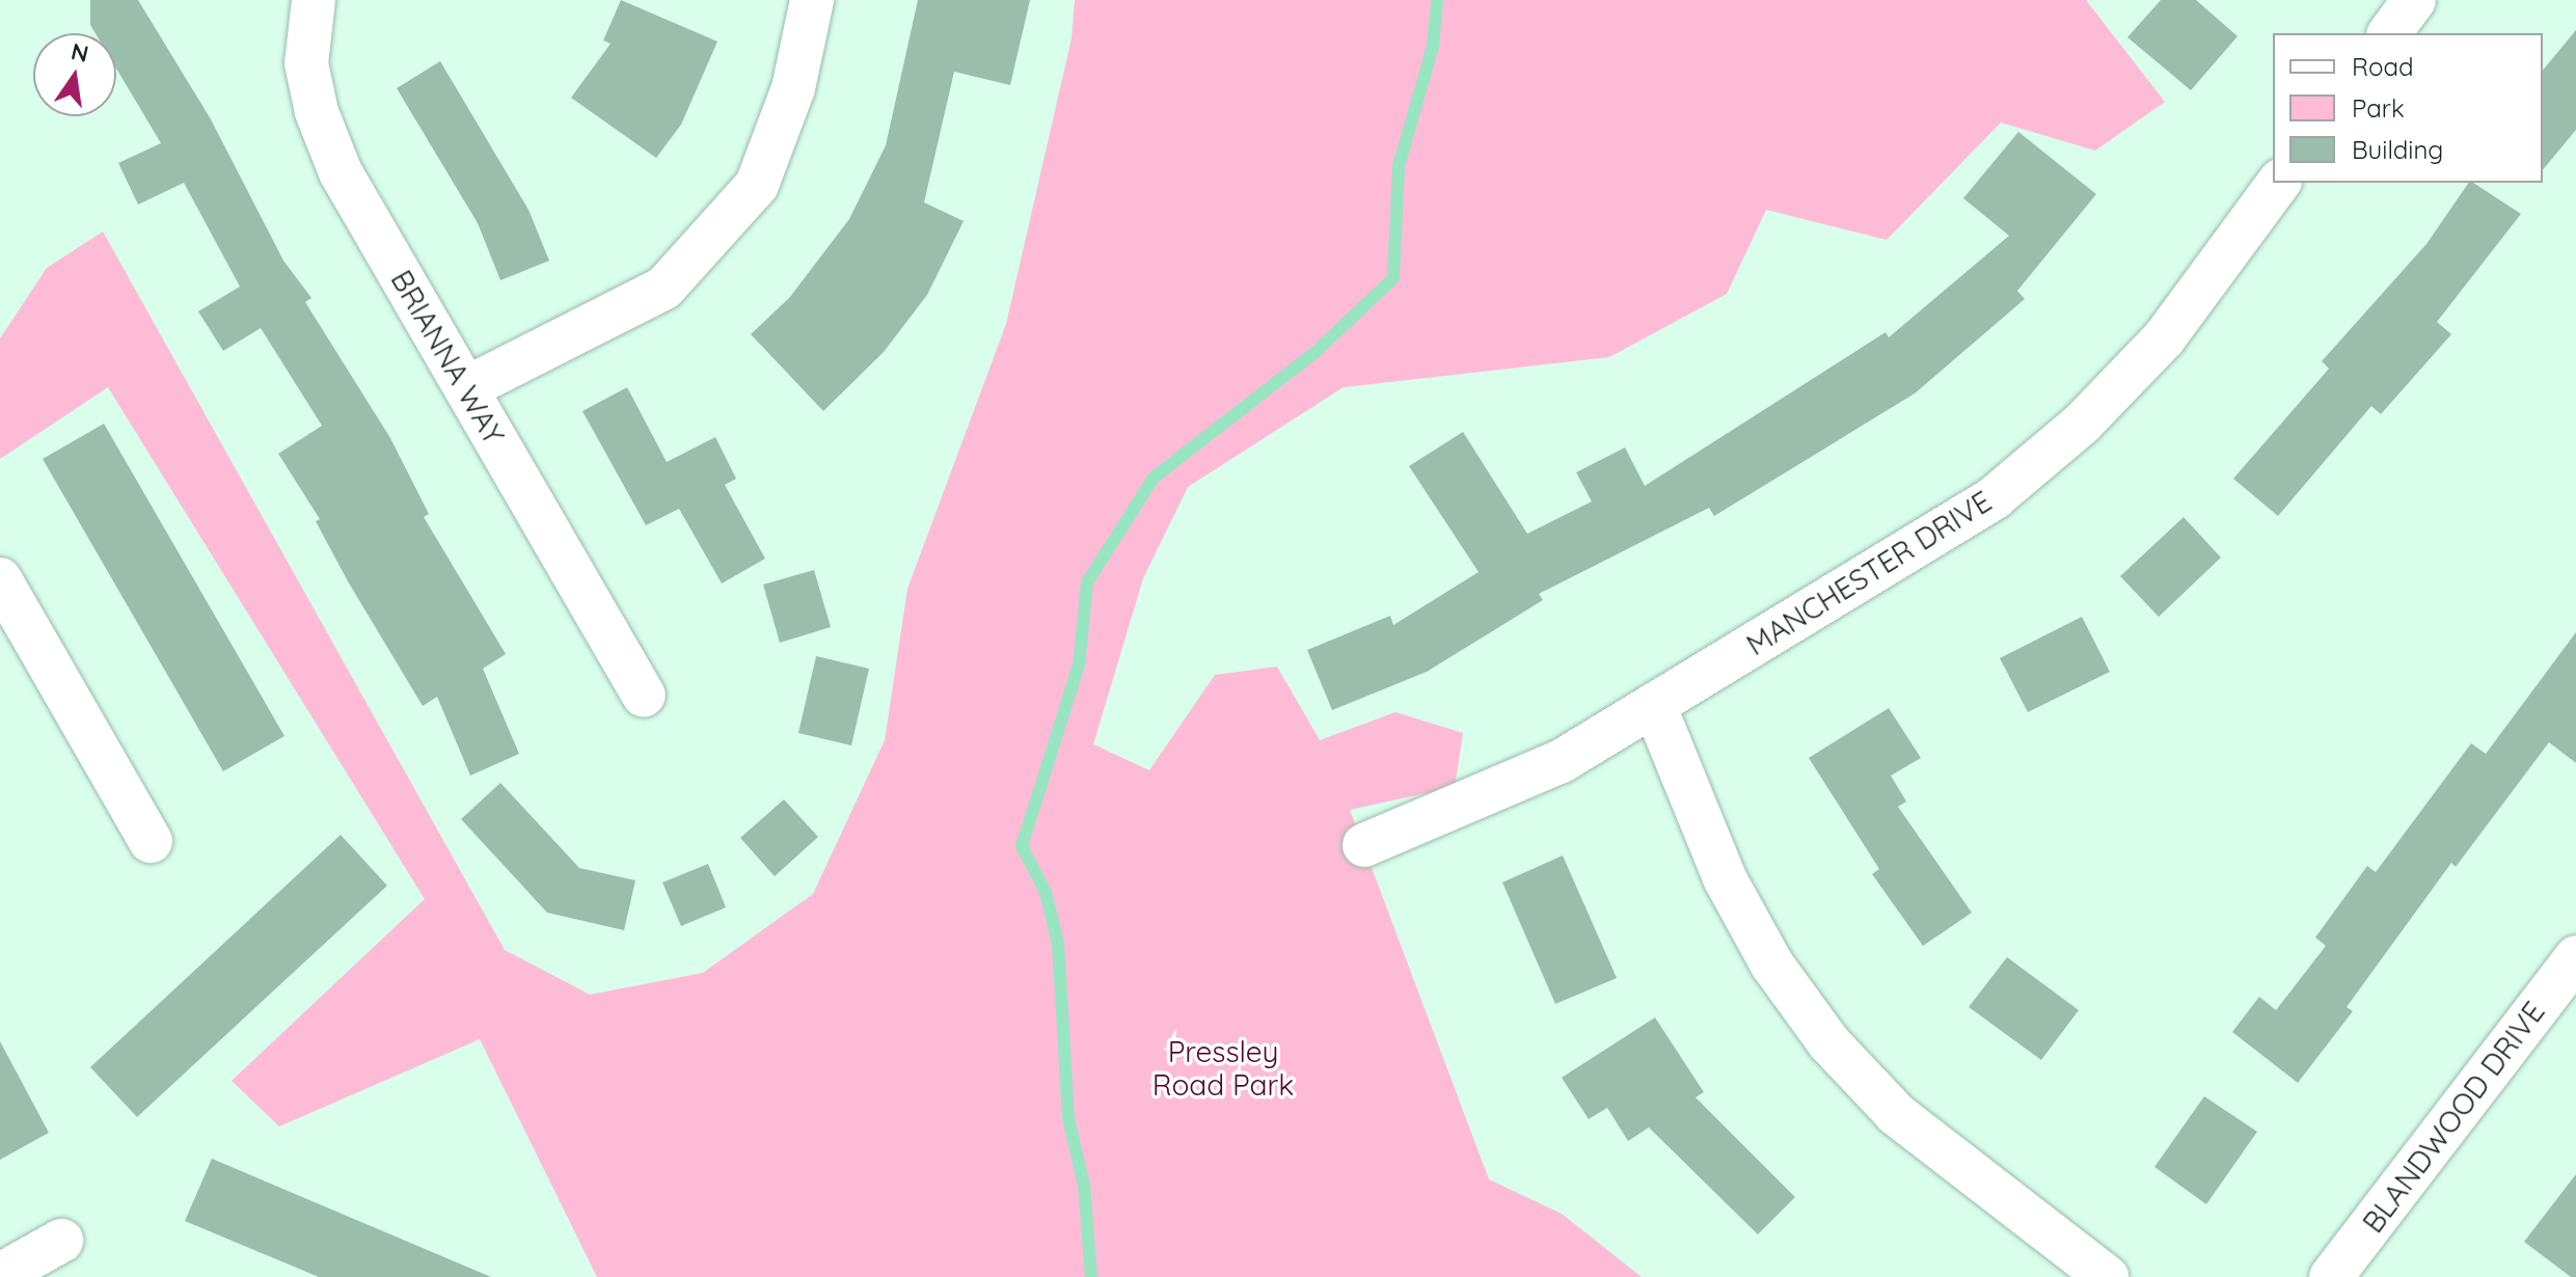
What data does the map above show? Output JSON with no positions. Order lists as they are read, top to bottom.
{
  "streets": {
    "street": ["BRIANNA WAY", "MANCHESTER DRIVE", "BLANDWOOD DRIVE"]
  },
  "parks": ["Pressley Road Park"],
  "legend": ["Road", "Park", "Building"],
  "north": "top"
}
